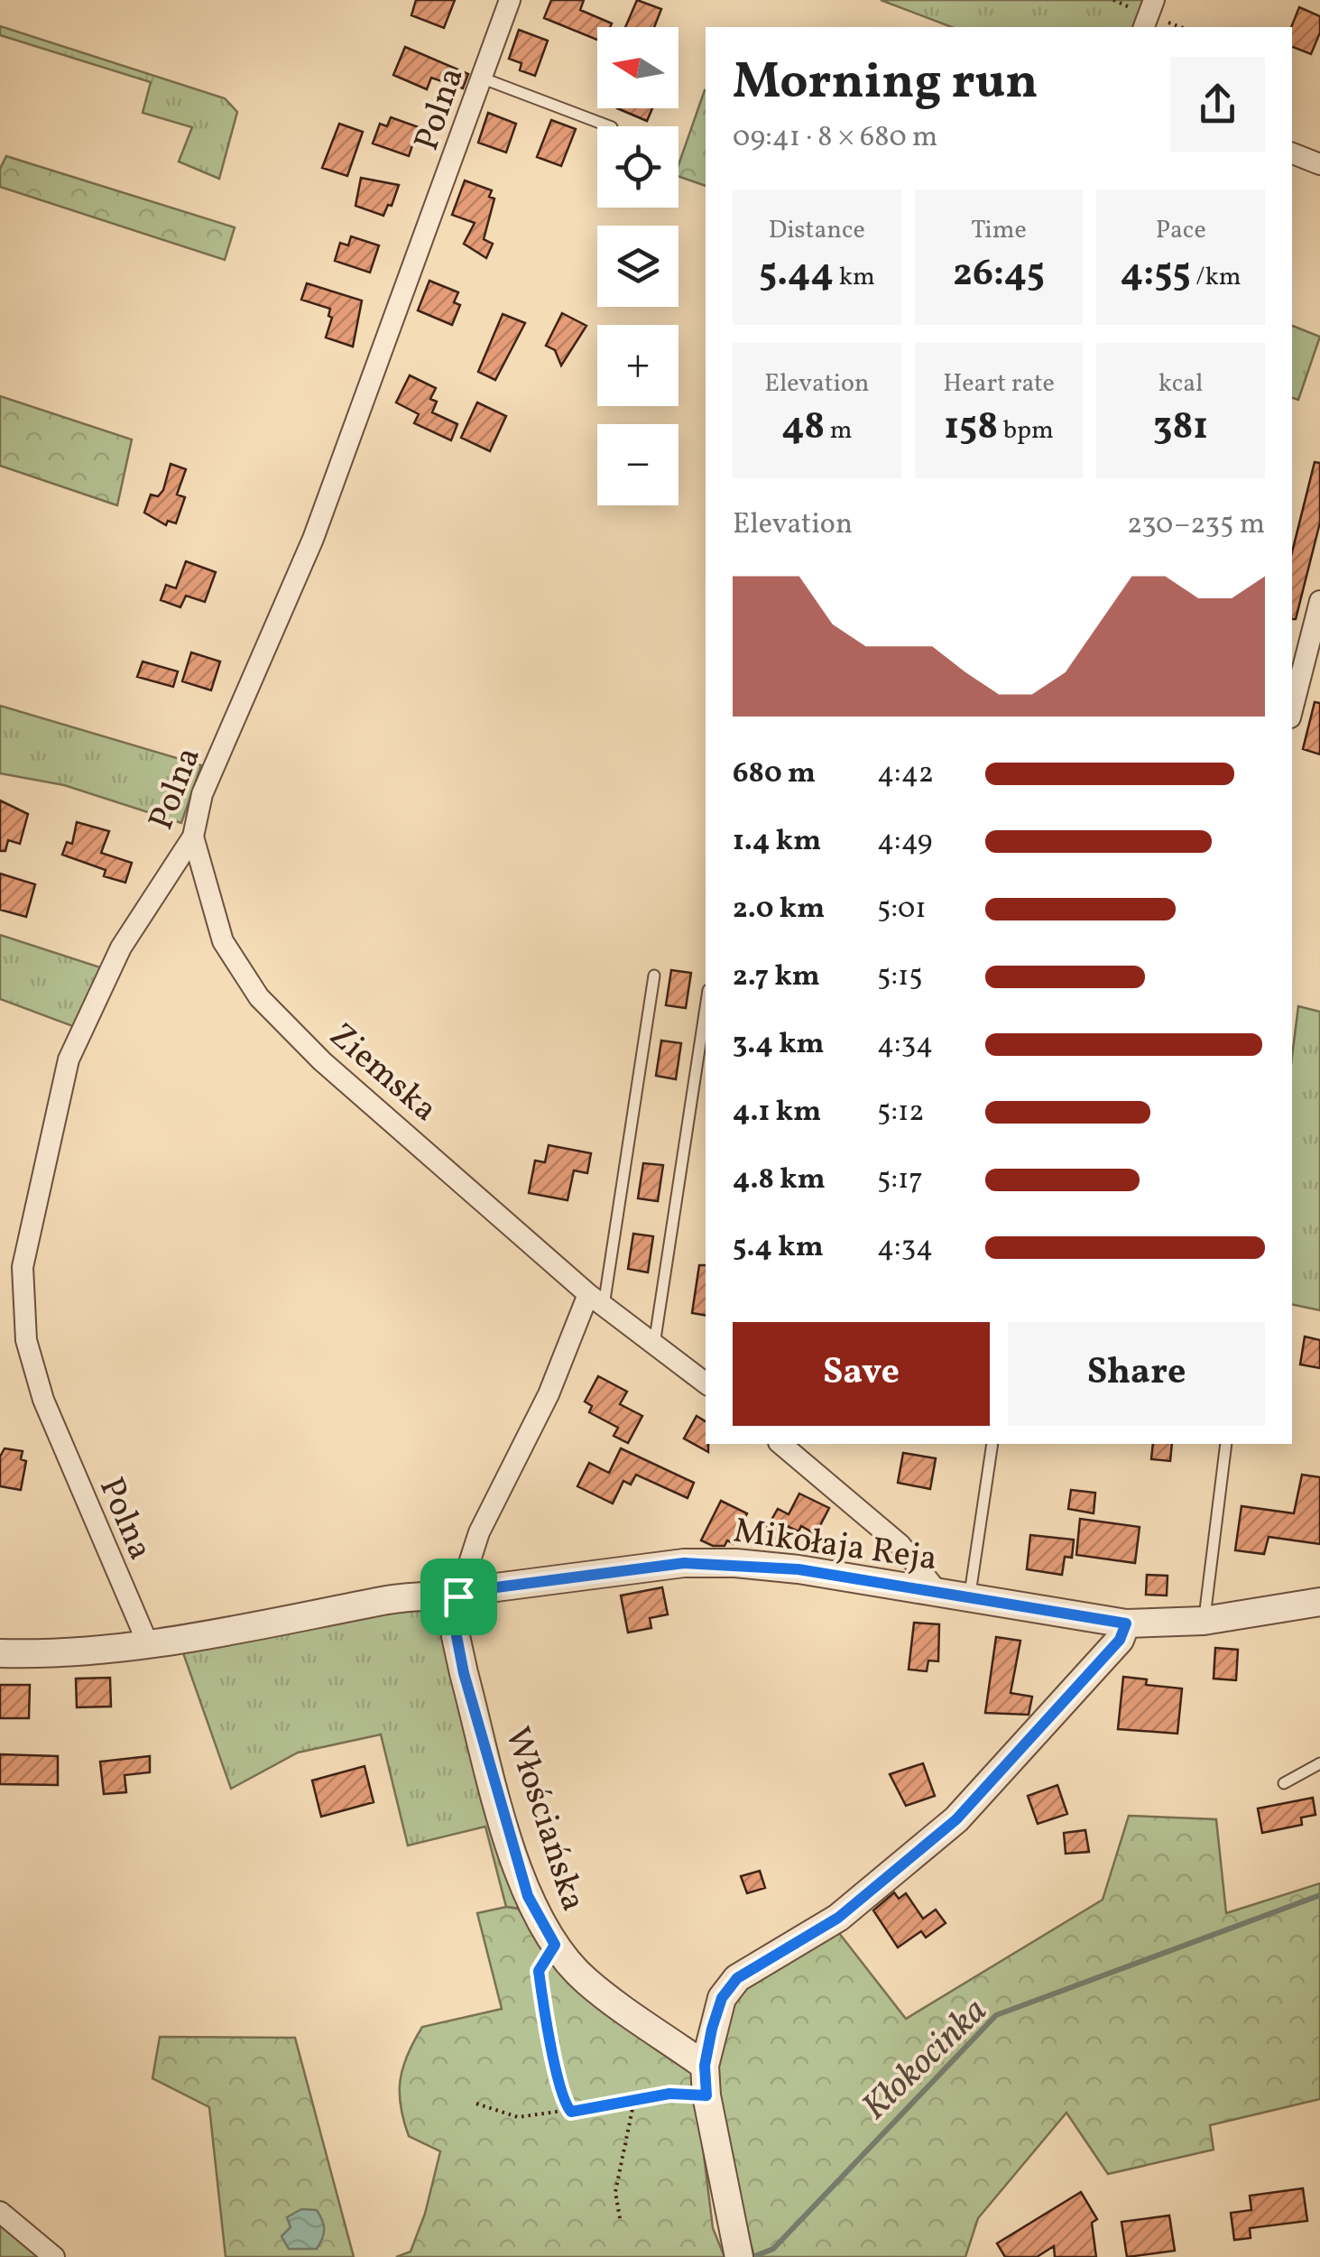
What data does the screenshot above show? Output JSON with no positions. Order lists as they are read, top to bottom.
{
  "streets": {
    "street": [
      "Polna",
      "Ziemska",
      "Mikołaja Reja",
      "Włościańska"
    ]
  },
  "crossings": [
    ["Polna", "Ziemska"],
    ["Polna", "Mikołaja Reja"],
    ["Mikołaja Reja", "Włościańska"]
  ],
  "water": ["Kłokocinka"],
  "north": "left",
  "page": {
    "map_buttons": ["+", "−"],
    "heading": ["Morning run", "09:41 · 8 × 680 m"],
    "stats": [
      ["Distance", "5.44 km"],
      ["Time", "26:45"],
      ["Pace", "4:55 /km"],
      ["Elevation", "48 m"],
      ["Heart rate", "158 bpm"],
      ["kcal", "381"]
    ],
    "chart": ["Elevation", "230–235 m"],
    "list": [
      {
        "name": "680 m",
        "note": "4:42"
      },
      {
        "name": "1.4 km",
        "note": "4:49"
      },
      {
        "name": "2.0 km",
        "note": "5:01"
      },
      {
        "name": "2.7 km",
        "note": "5:15"
      },
      {
        "name": "3.4 km",
        "note": "4:34"
      },
      {
        "name": "4.1 km",
        "note": "5:12"
      },
      {
        "name": "4.8 km",
        "note": "5:17"
      },
      {
        "name": "5.4 km",
        "note": "4:34"
      }
    ],
    "buttons": ["Save", "Share"]
  }
}
